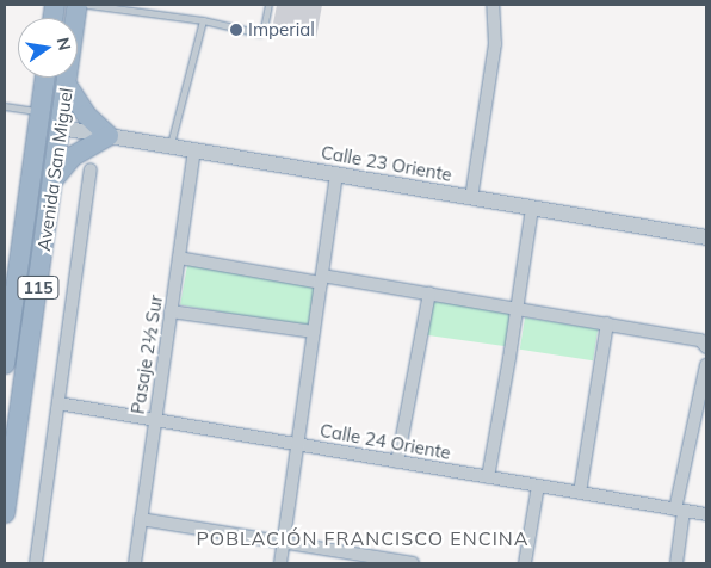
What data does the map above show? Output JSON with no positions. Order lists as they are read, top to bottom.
{
  "streets": {
    "highway": ["Avenida San Miguel", "115"],
    "street": ["Calle 23 Oriente", "Pasaje 2½ Sur", "Calle 24 Oriente"]
  },
  "crossings": [
    ["Calle 23 Oriente", "Avenida San Miguel"],
    ["Calle 23 Oriente", "Pasaje 2½ Sur"],
    ["Avenida San Miguel", "Calle 24 Oriente"],
    ["Pasaje 2½ Sur", "Calle 24 Oriente"]
  ],
  "districts": ["POBLACIÓN FRANCISCO ENCINA"],
  "places": ["Imperial"],
  "north": "right"
}
